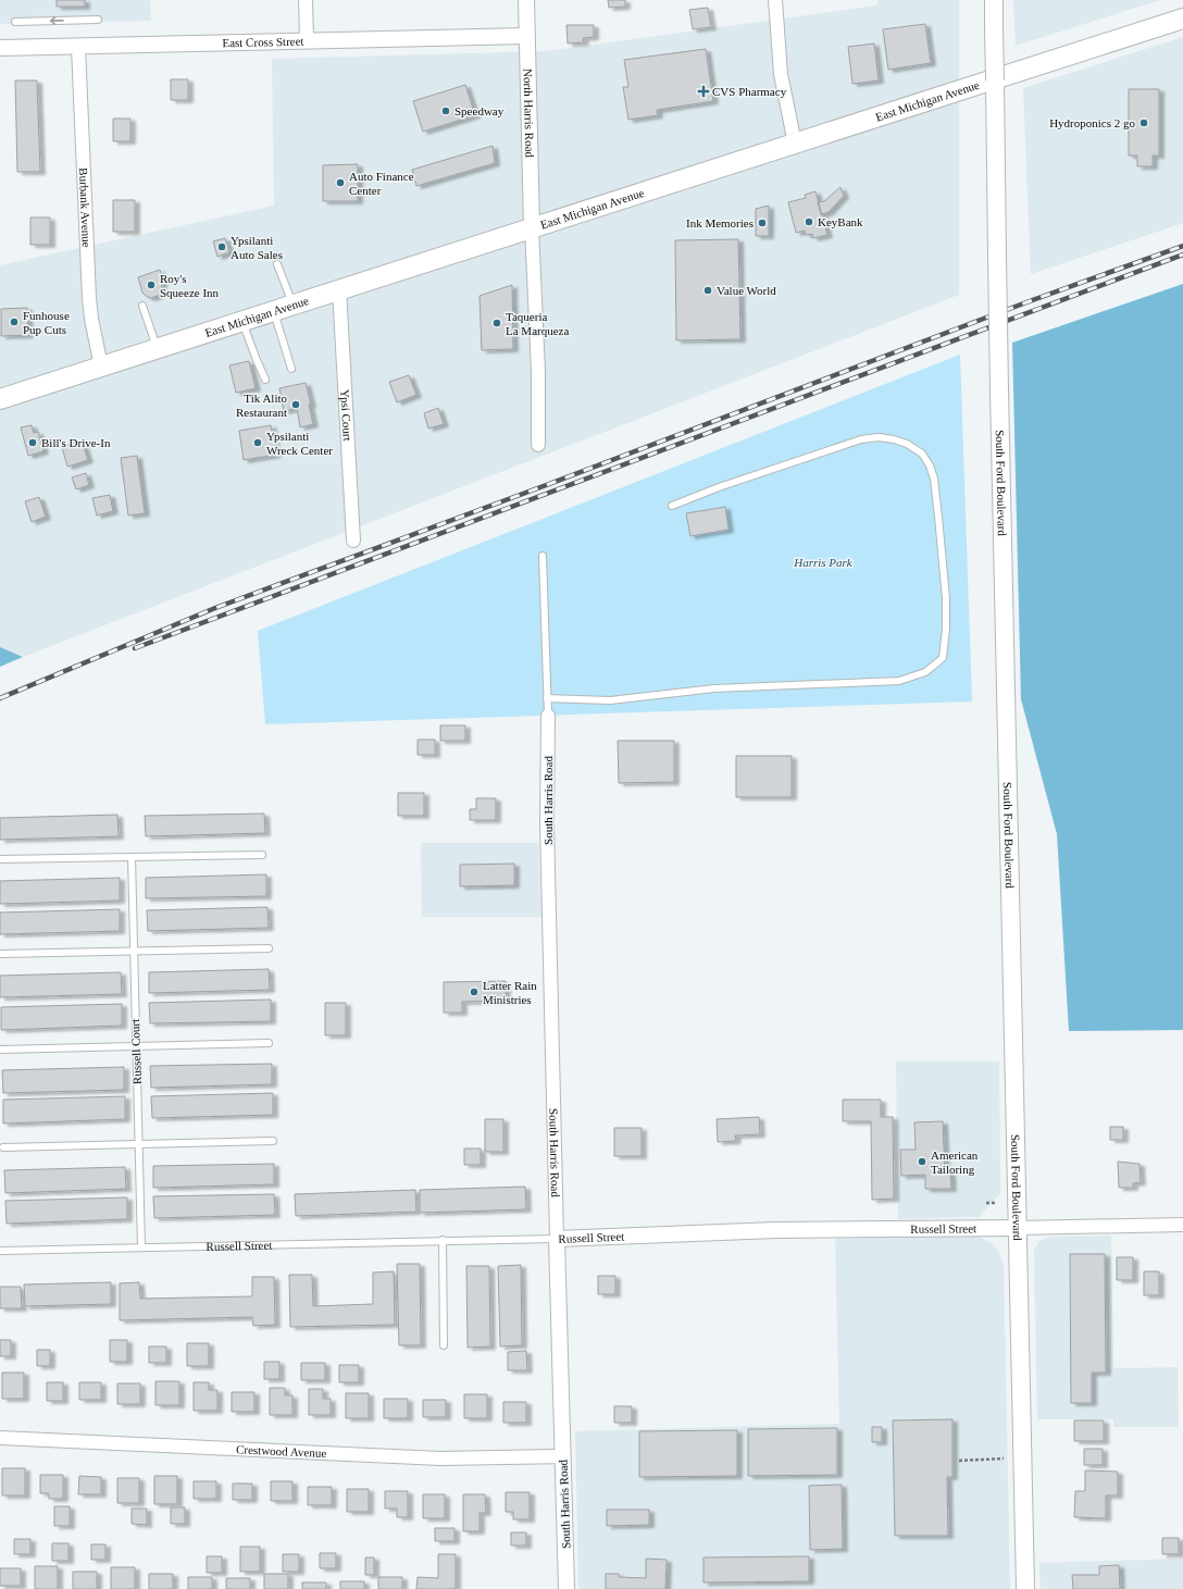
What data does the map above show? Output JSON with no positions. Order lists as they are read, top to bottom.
{
  "streets": {
    "main road": ["East Michigan Avenue", "South Ford Boulevard"],
    "street": [
      "East Cross Street",
      "North Harris Road",
      "Burbank Avenue",
      "Ypsi Court",
      "South Harris Road",
      "Russell Street",
      "Crestwood Avenue"
    ],
    "lane": ["Russell Court"]
  },
  "crossings": [
    ["East Cross Street", "North Harris Road"],
    ["East Cross Street", "Burbank Avenue"],
    ["East Michigan Avenue", "North Harris Road"],
    ["East Michigan Avenue", "Burbank Avenue"],
    ["East Michigan Avenue", "Ypsi Court"],
    ["South Ford Boulevard", "Russell Street"],
    ["South Harris Road", "Russell Street"],
    ["South Harris Road", "Crestwood Avenue"],
    ["Russell Court", "Russell Street"]
  ],
  "parks": ["Harris Park"],
  "places": {
    "health": ["CVS Pharmacy"],
    "other": [
      "Speedway",
      "Hydroponics 2 go",
      "Auto Finance Center",
      "KeyBank",
      "Ink Memories",
      "Ypsilanti Auto Sales",
      "Roy's Squeeze Inn",
      "Value World",
      "Funhouse Pup Cuts",
      "Taqueria La Marqueza",
      "Tik Alito Restaurant",
      "Bill's Drive-In",
      "Ypsilanti Wreck Center",
      "Latter Rain Ministries",
      "American Tailoring"
    ]
  }
}
